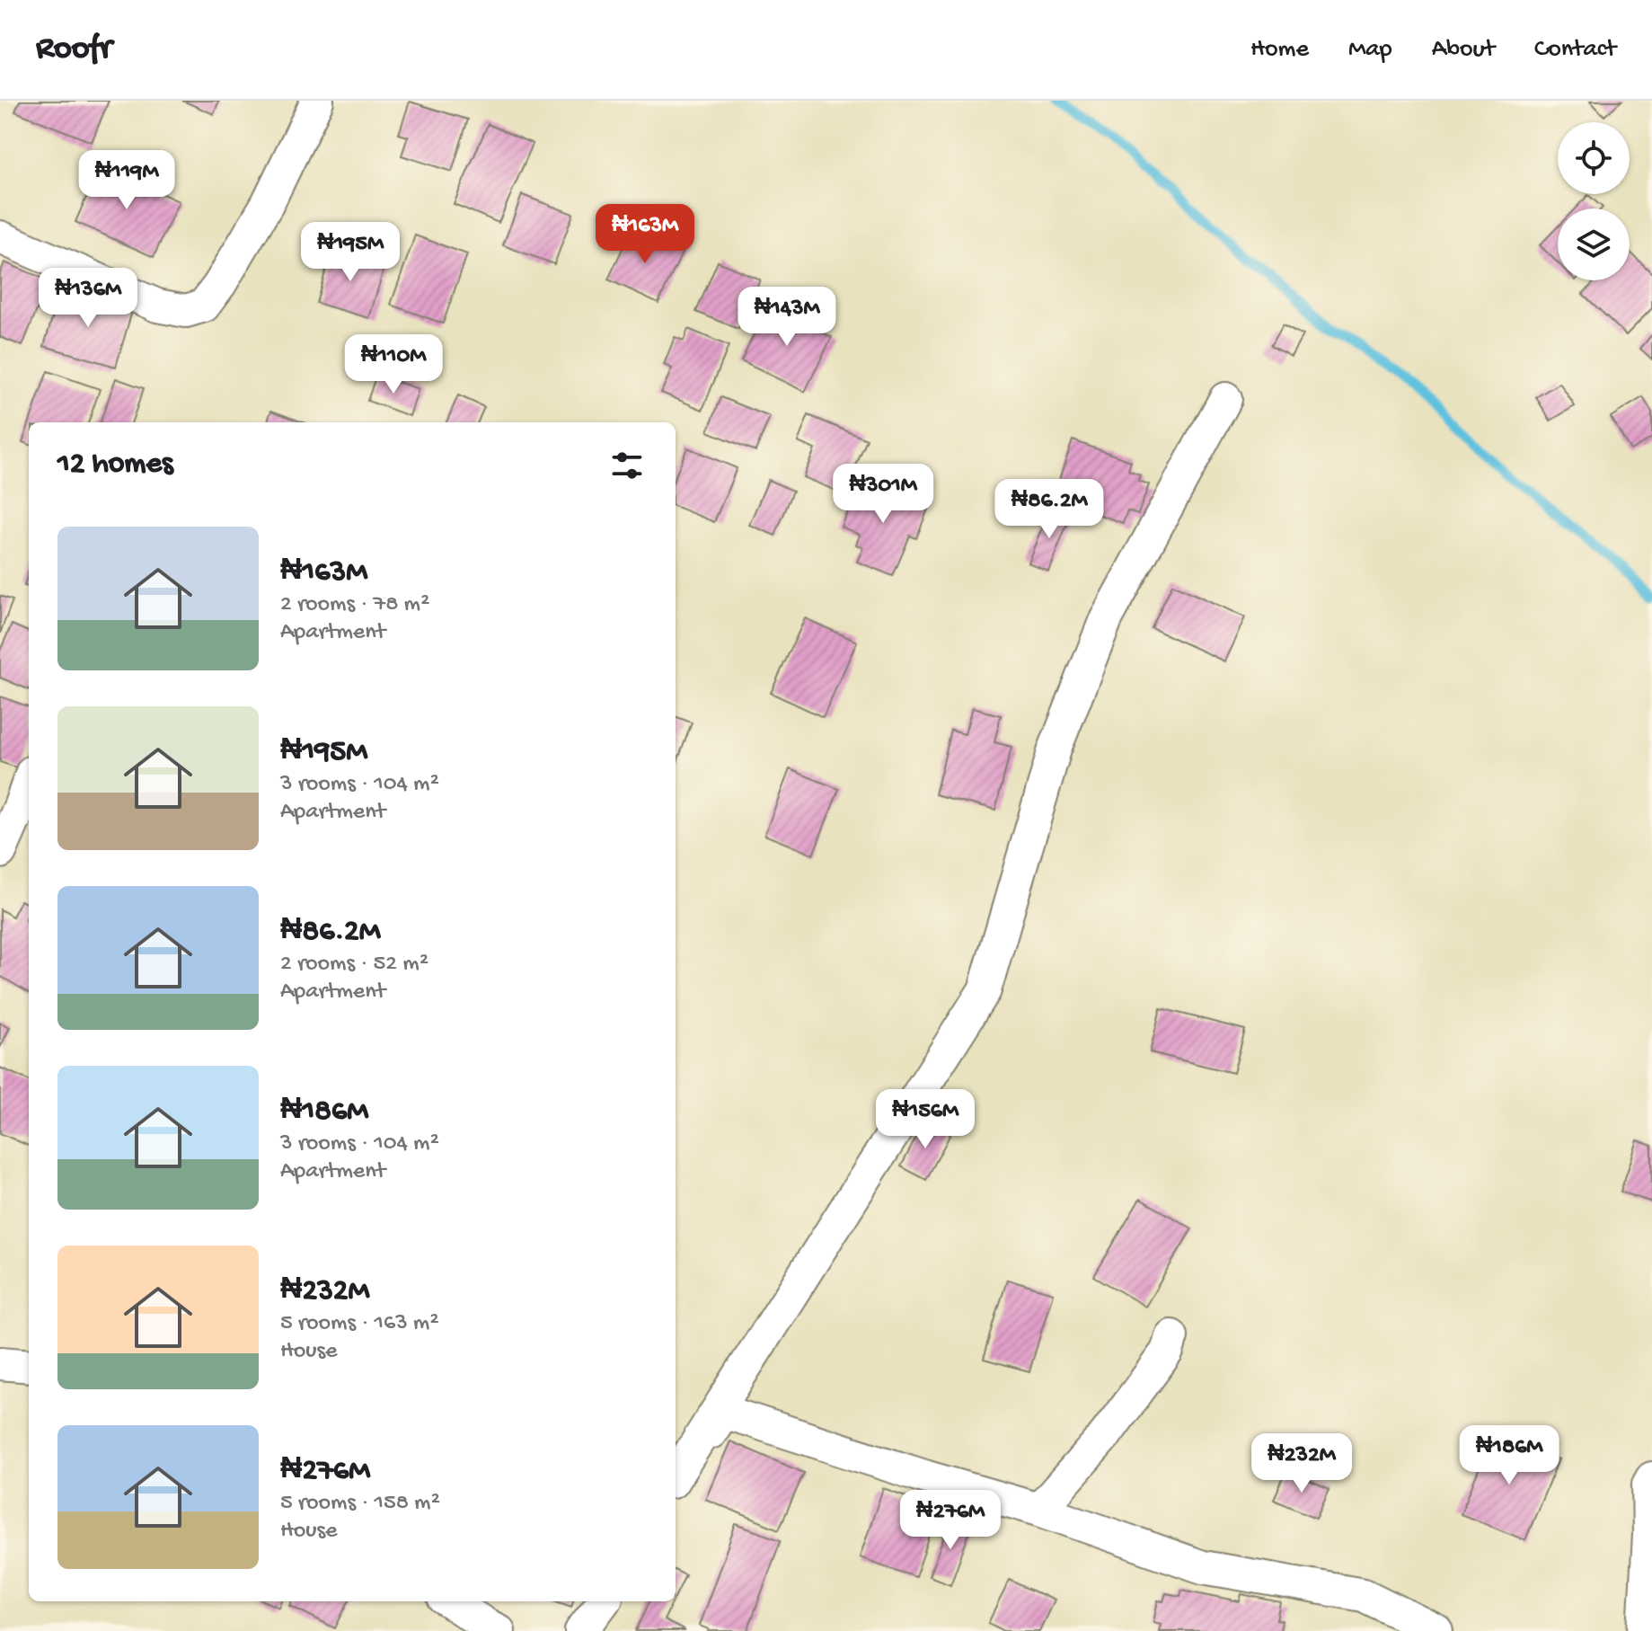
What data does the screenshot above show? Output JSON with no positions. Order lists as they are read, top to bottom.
{
  "page": {
    "header": "Roofr",
    "nav": [
      "Home",
      "Map",
      "About",
      "Contact"
    ],
    "price": [
      "₦119M",
      "₦163M",
      "₦195M",
      "₦136M",
      "₦143M",
      "₦110M",
      "₦301M",
      "₦86.2M",
      "₦156M",
      "₦186M",
      "₦232M",
      "₦276M"
    ],
    "heading": "12 homes",
    "list": [
      {
        "name": "₦163M",
        "note": "2 rooms · 78 m² · Apartment"
      },
      {
        "name": "₦195M",
        "note": "3 rooms · 104 m² · Apartment"
      },
      {
        "name": "₦86.2M",
        "note": "2 rooms · 52 m² · Apartment"
      },
      {
        "name": "₦186M",
        "note": "3 rooms · 104 m² · Apartment"
      },
      {
        "name": "₦232M",
        "note": "5 rooms · 163 m² · House"
      },
      {
        "name": "₦276M",
        "note": "5 rooms · 158 m² · House"
      }
    ]
  }
}
